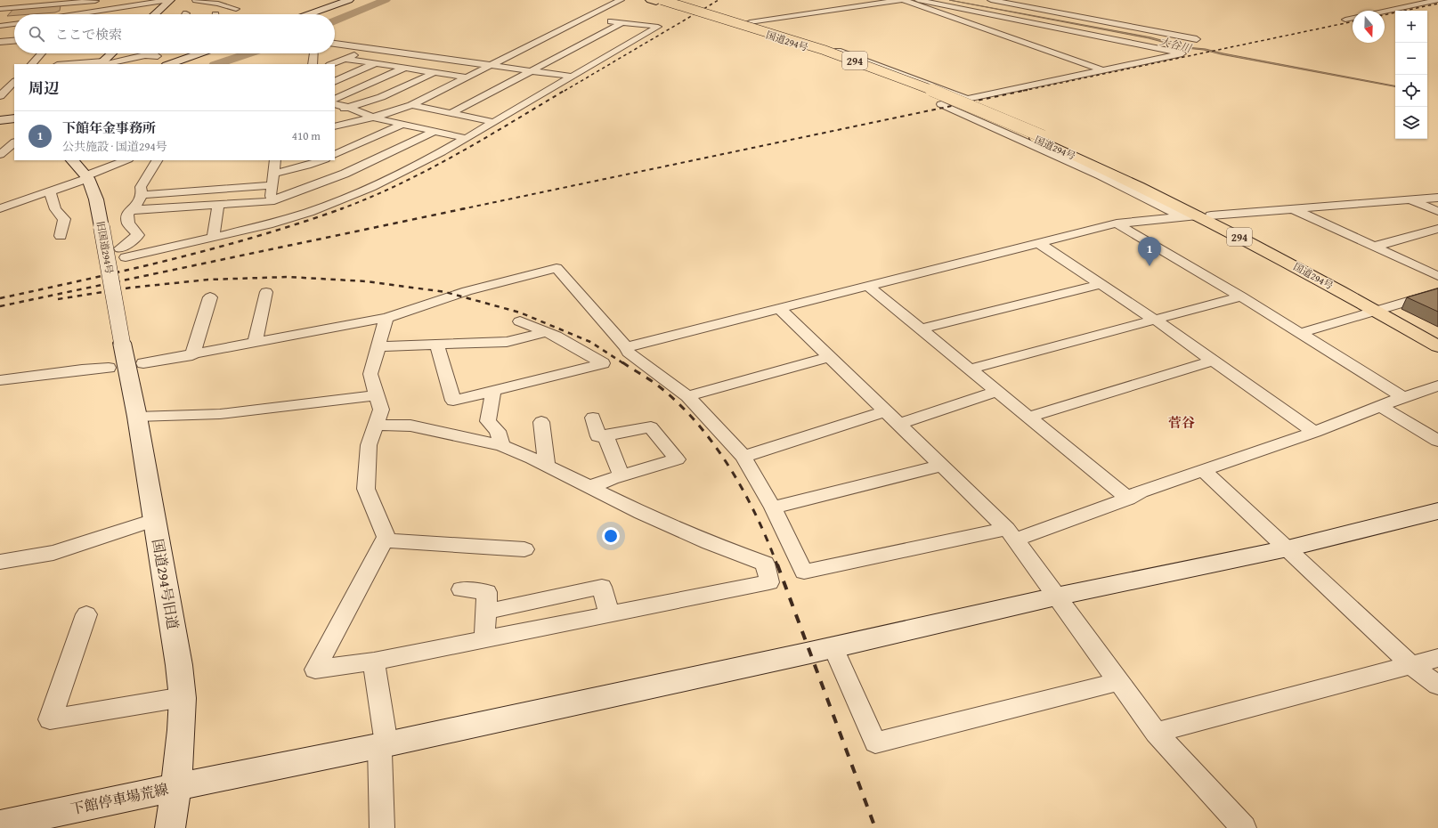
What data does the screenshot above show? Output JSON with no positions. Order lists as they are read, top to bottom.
{
  "streets": {
    "highway": ["国道294号", "294"],
    "street": ["旧国道294号", "国道294号旧道", "下館停車場荒線"]
  },
  "crossings": [
    ["旧国道294号", "国道294号旧道"],
    ["国道294号旧道", "下館停車場荒線"]
  ],
  "districts": ["菅谷"],
  "water": ["大谷川"],
  "north": "bottom",
  "page": {
    "map_buttons": ["+", "−"],
    "search": "ここで検索",
    "heading": "周辺",
    "list": [
      {
        "mark": "1",
        "name": "下館年金事務所",
        "note": "公共施設 · 国道294号",
        "value": "410 m"
      }
    ],
    "pins": "1"
  }
}
